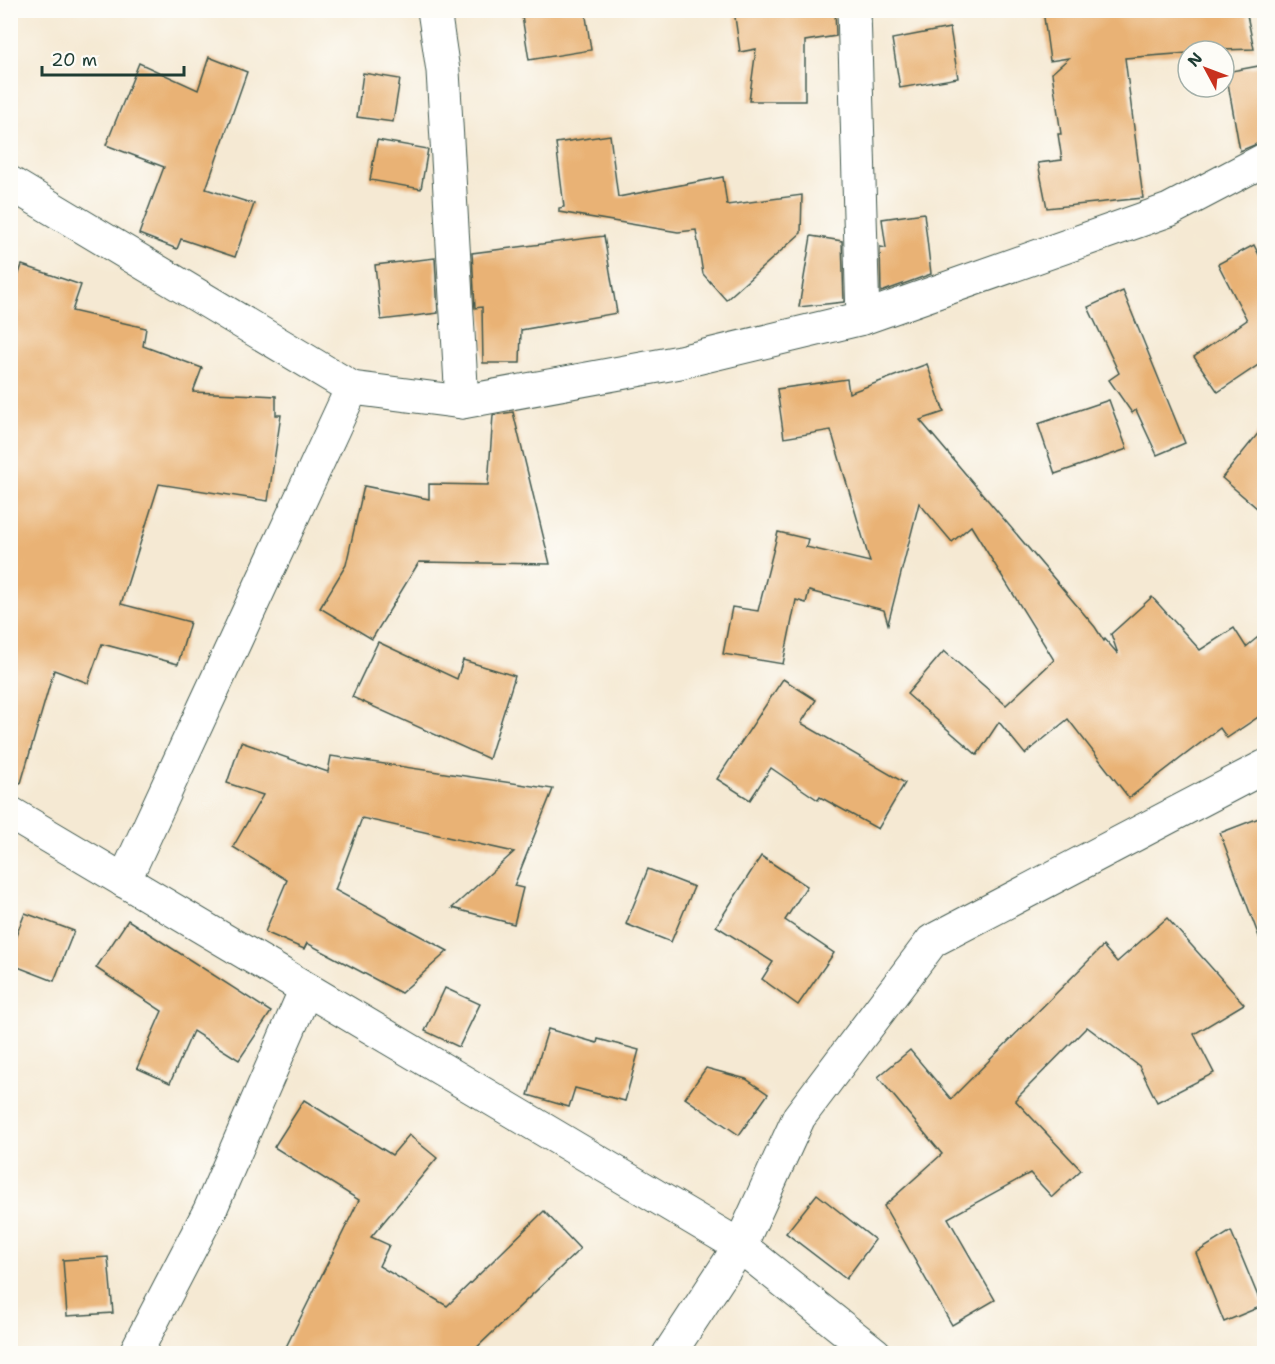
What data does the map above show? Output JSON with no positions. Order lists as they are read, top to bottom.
{
  "scale_bar": "20 m",
  "north": "top left"
}
